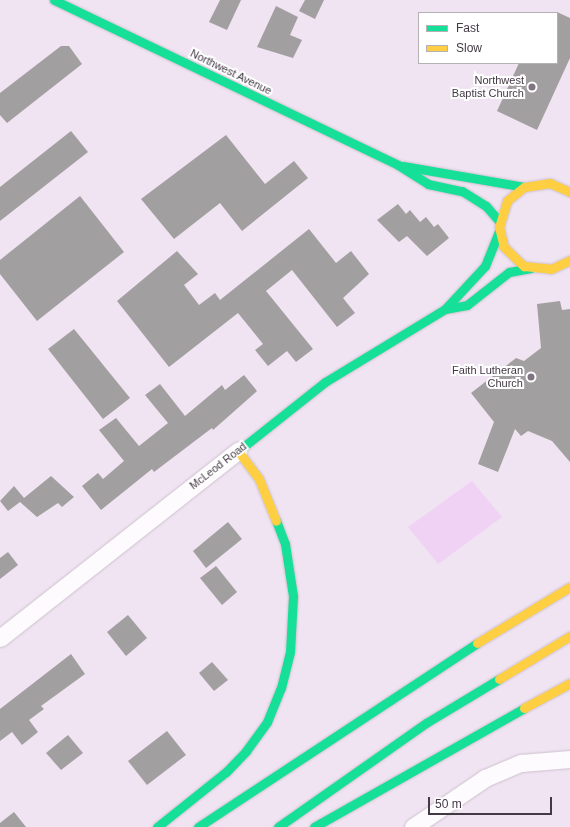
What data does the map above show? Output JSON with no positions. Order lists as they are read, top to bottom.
{
  "streets": {
    "main road": ["Northwest Avenue", "McLeod Road"]
  },
  "places": ["Northwest Baptist Church", "Faith Lutheran Church"],
  "legend": ["Fast", "Slow"],
  "scale_bar": "50 m"
}
